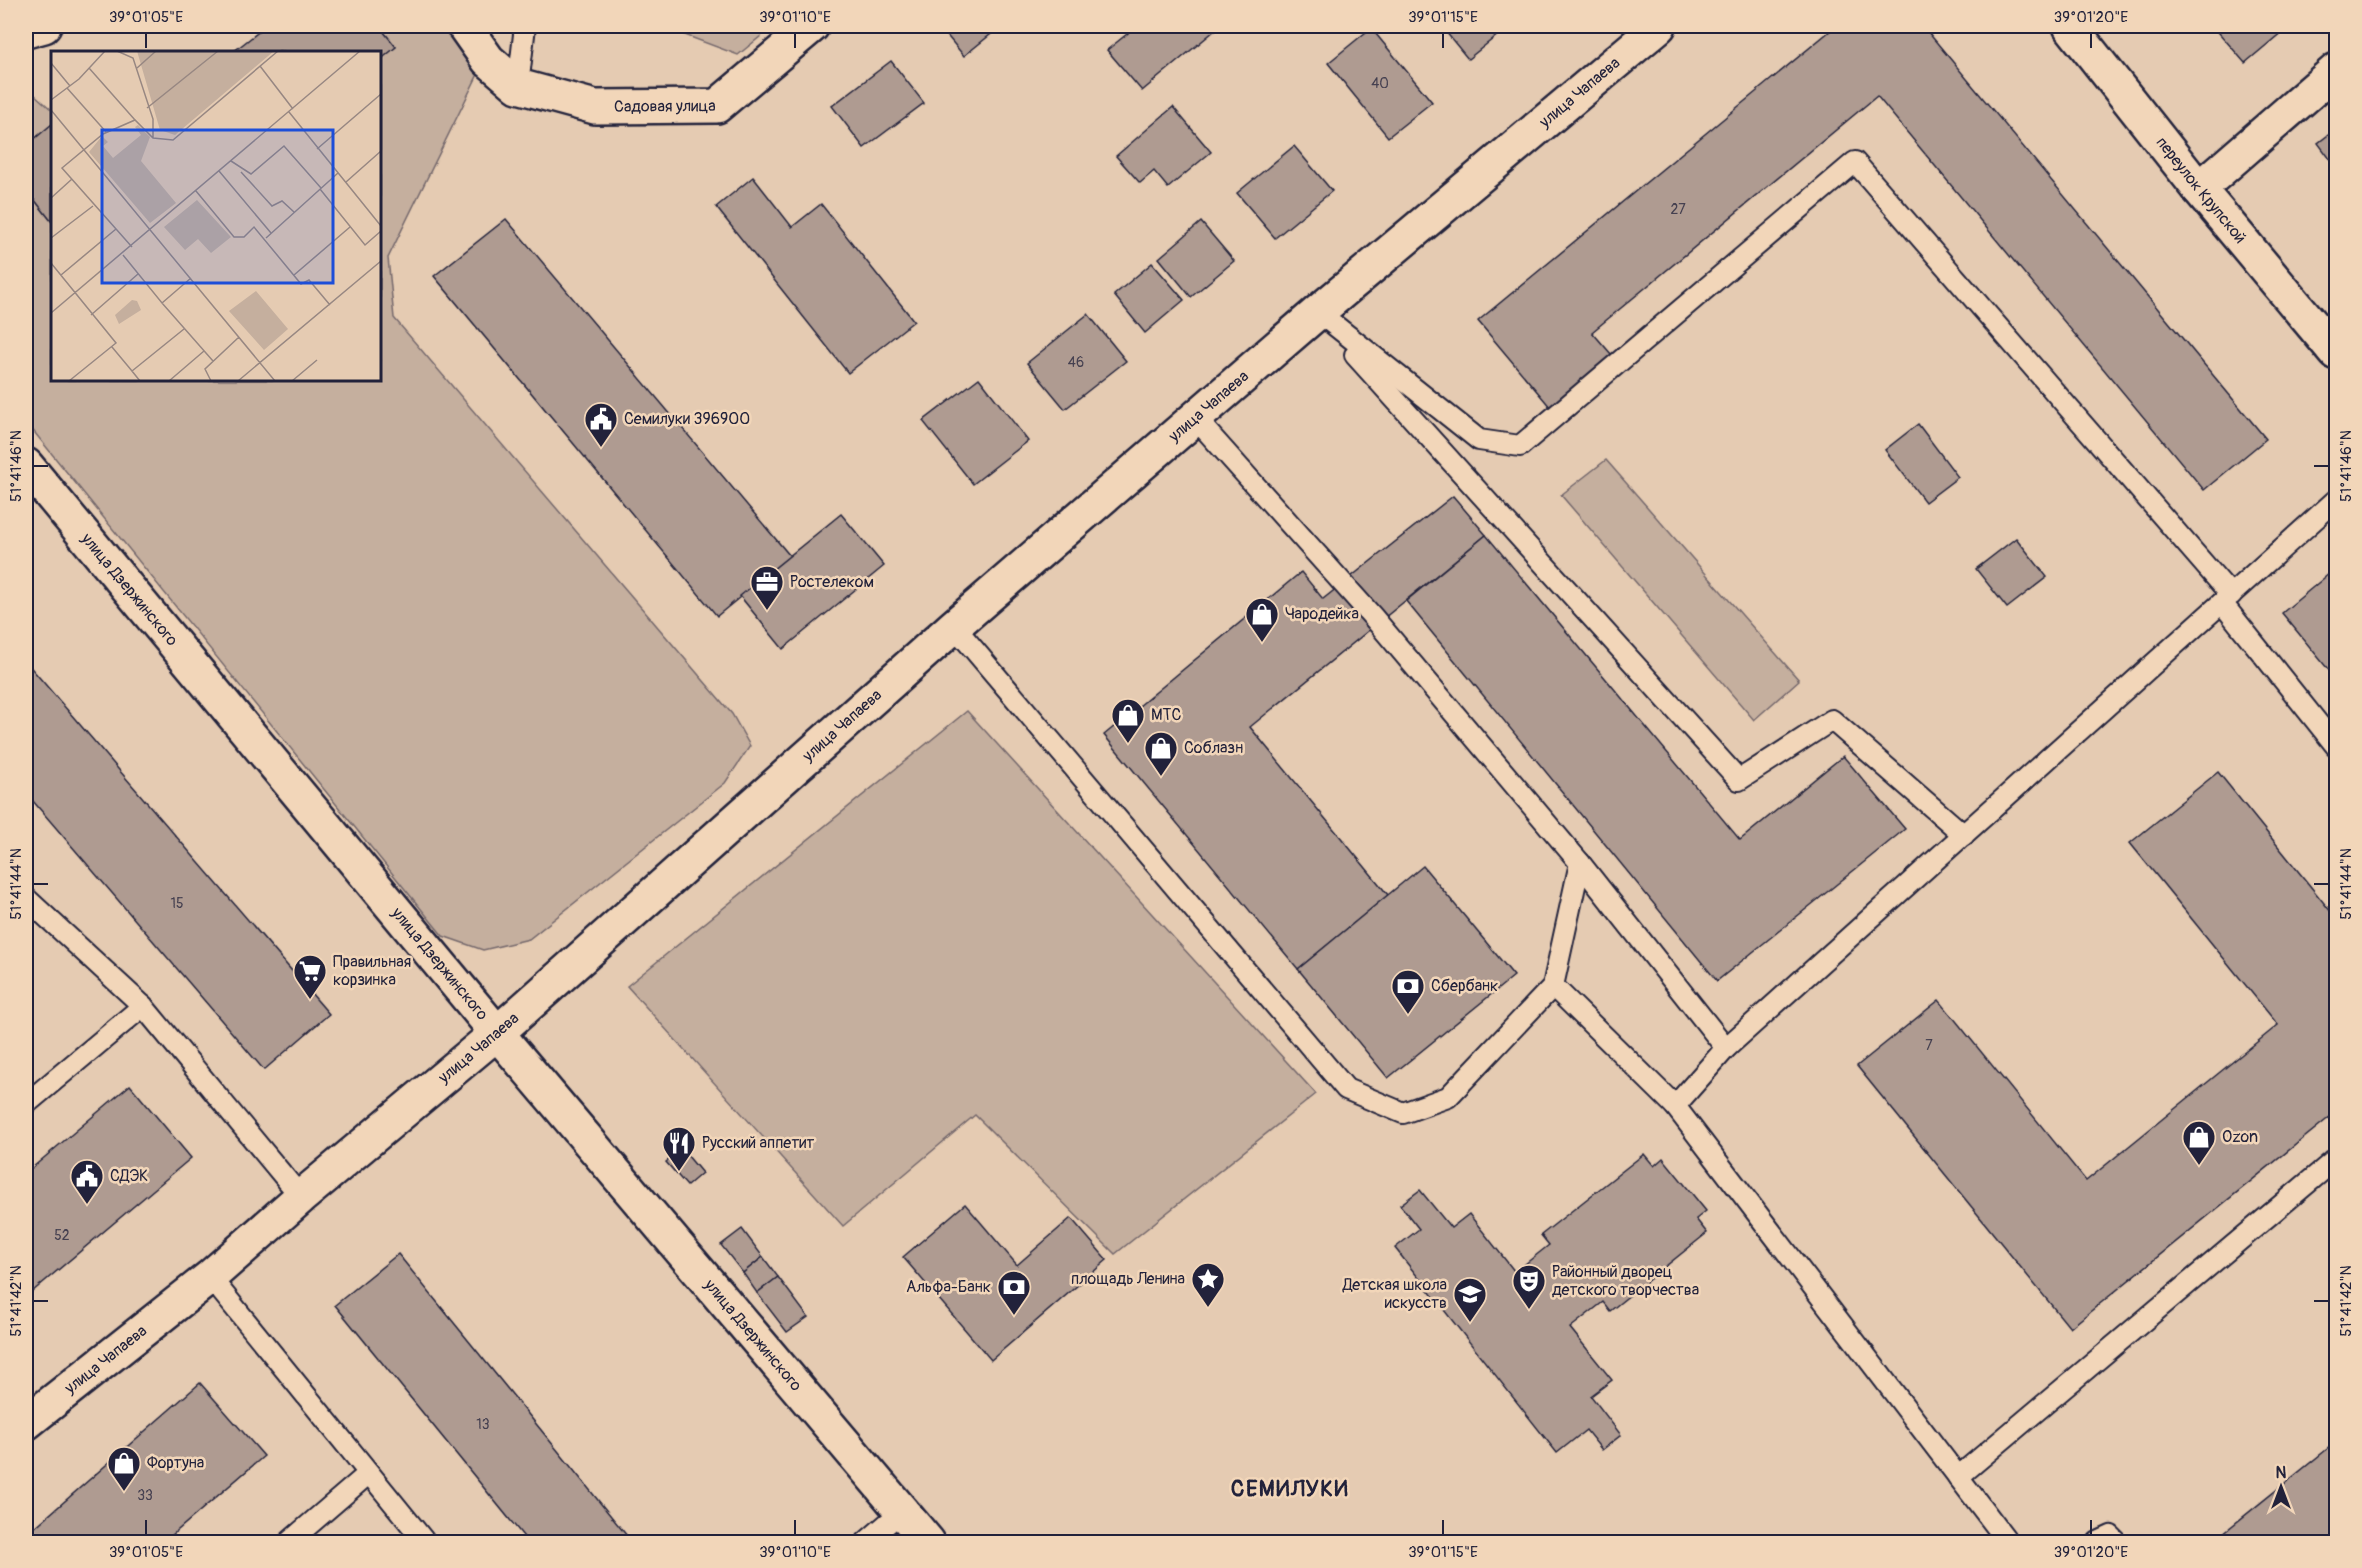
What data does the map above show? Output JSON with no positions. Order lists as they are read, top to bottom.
{
  "streets": {
    "street": [
      "улица Чапаева",
      "Садовая улица",
      "переулок Крупской",
      "улица Дзержинского"
    ]
  },
  "crossings": [
    ["улица Чапаева", "улица Дзержинского"]
  ],
  "districts": ["СЕМИЛУКИ"],
  "places": {
    "public building": ["Семилуки 396900", "СДЭК"],
    "office": ["Ростелеком"],
    "shop": [
      "Чародейка",
      "МТС",
      "Соблазн",
      "Ozon",
      "Фортуна"
    ],
    "supermarket": ["Правильная корзинка"],
    "bank": ["Сбербанк", "Альфа-Банк"],
    "restaurant": ["Русский аппетит"],
    "place": ["площадь Ленина"],
    "theatre": ["Районный дворец детского творчества"],
    "school or university": ["Детская школа искусств"]
  },
  "house_numbers": [
    "40",
    "27",
    "46",
    "15",
    "7",
    "52",
    "13",
    "33"
  ],
  "north": "top",
  "coordinates": [
    "39°01'05\"E",
    "39°01'10\"E",
    "39°01'15\"E",
    "39°01'20\"E",
    "51°41'46\"N",
    "51°41'44\"N",
    "51°41'42\"N"
  ]
}
